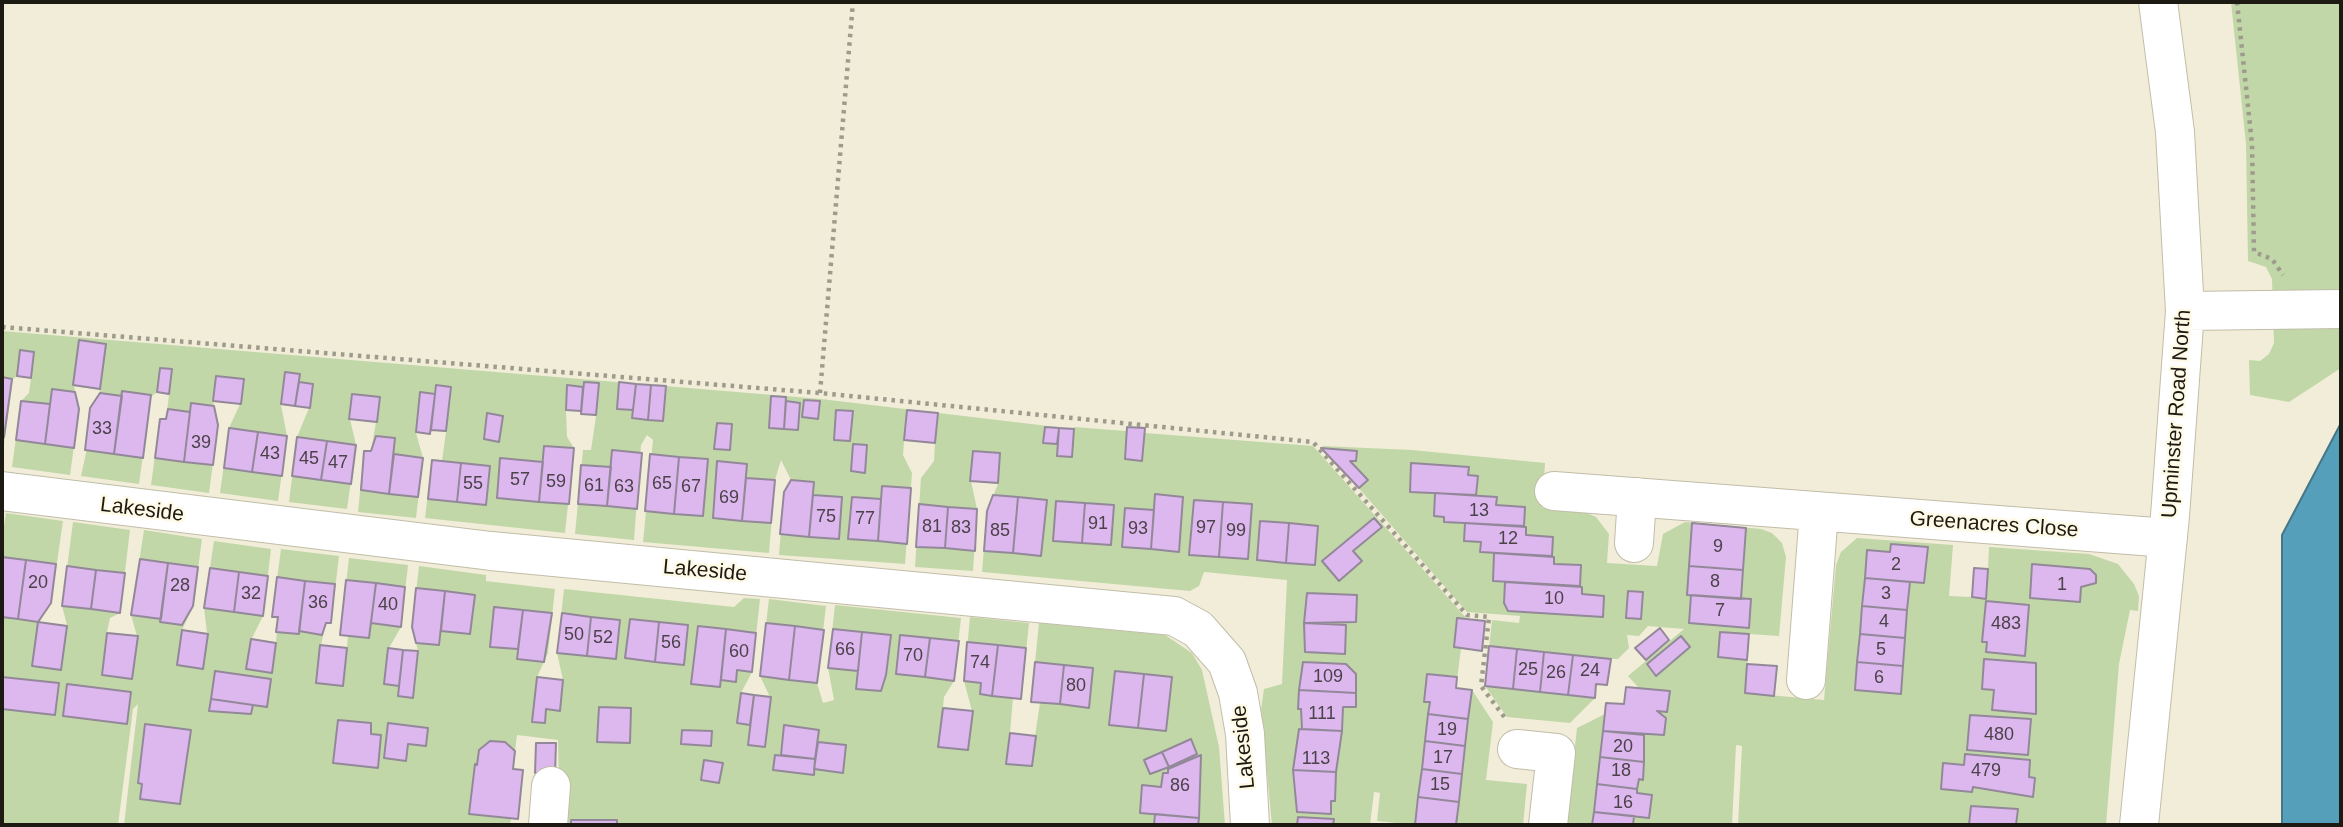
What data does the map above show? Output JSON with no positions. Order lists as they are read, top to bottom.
{
  "streets": {
    "street": ["Upminster Road North", "Lakeside", "Greenacres Close"]
  },
  "crossings": [
    ["Upminster Road North", "Greenacres Close"]
  ],
  "house_numbers": [
    "33",
    "39",
    "43",
    "45",
    "47",
    "57",
    "59",
    "55",
    "65",
    "61",
    "63",
    "67",
    "69",
    "13",
    "75",
    "77",
    "91",
    "81",
    "83",
    "97",
    "93",
    "85",
    "99",
    "12",
    "9",
    "2",
    "8",
    "20",
    "1",
    "28",
    "32",
    "3",
    "10",
    "36",
    "40",
    "7",
    "4",
    "483",
    "50",
    "52",
    "56",
    "66",
    "5",
    "60",
    "70",
    "74",
    "25",
    "24",
    "26",
    "109",
    "6",
    "80",
    "111",
    "19",
    "480",
    "20",
    "17",
    "113",
    "18",
    "479",
    "15",
    "86",
    "16"
  ]
}
